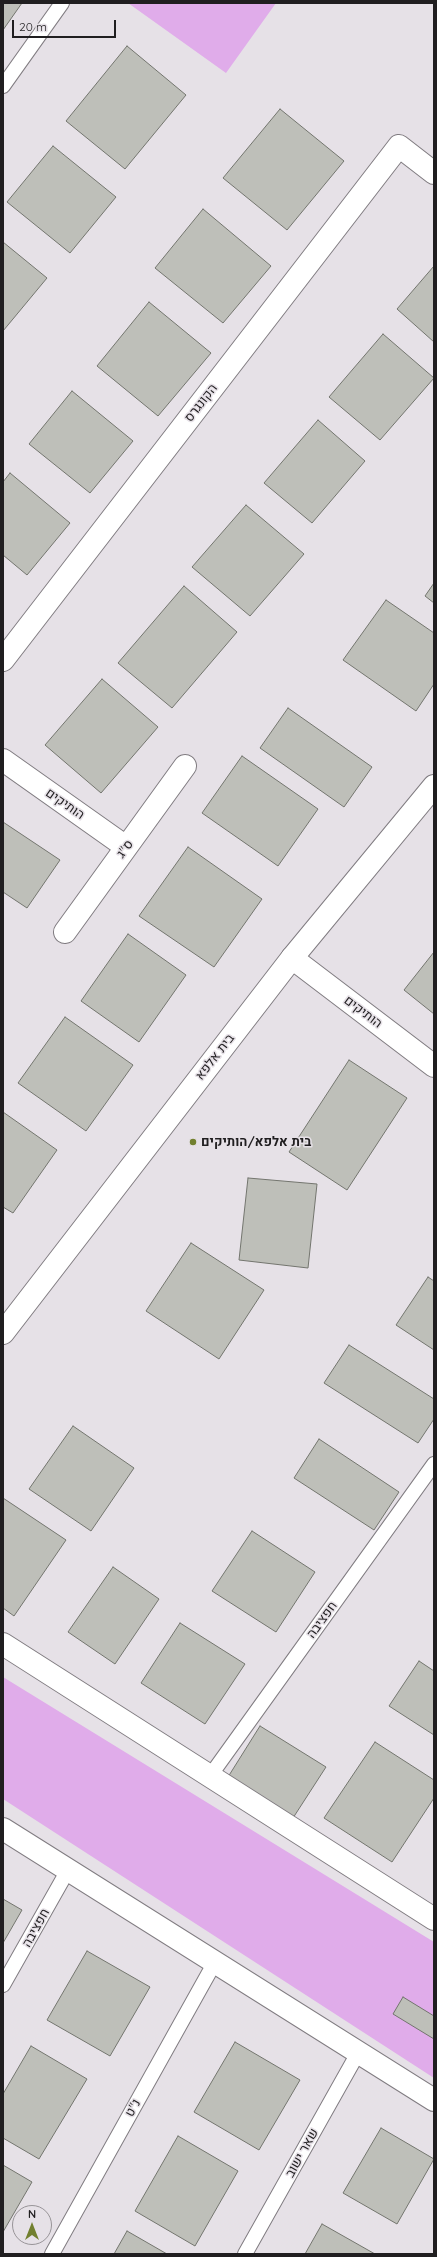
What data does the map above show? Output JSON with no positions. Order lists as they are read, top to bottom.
{
  "streets": {
    "street": [
      "הקונגרס",
      "הותיקים",
      "ס\"ג",
      "בית אלפא"
    ],
    "lane": ["חפציבה", "נ\"ט", "שאר ישוב"]
  },
  "crossings": [
    ["הותיקים", "ס\"ג"],
    ["הותיקים", "בית אלפא"]
  ],
  "places": ["בית אלפא/הותיקים"],
  "scale_bar": "20 m",
  "north": "top"
}
